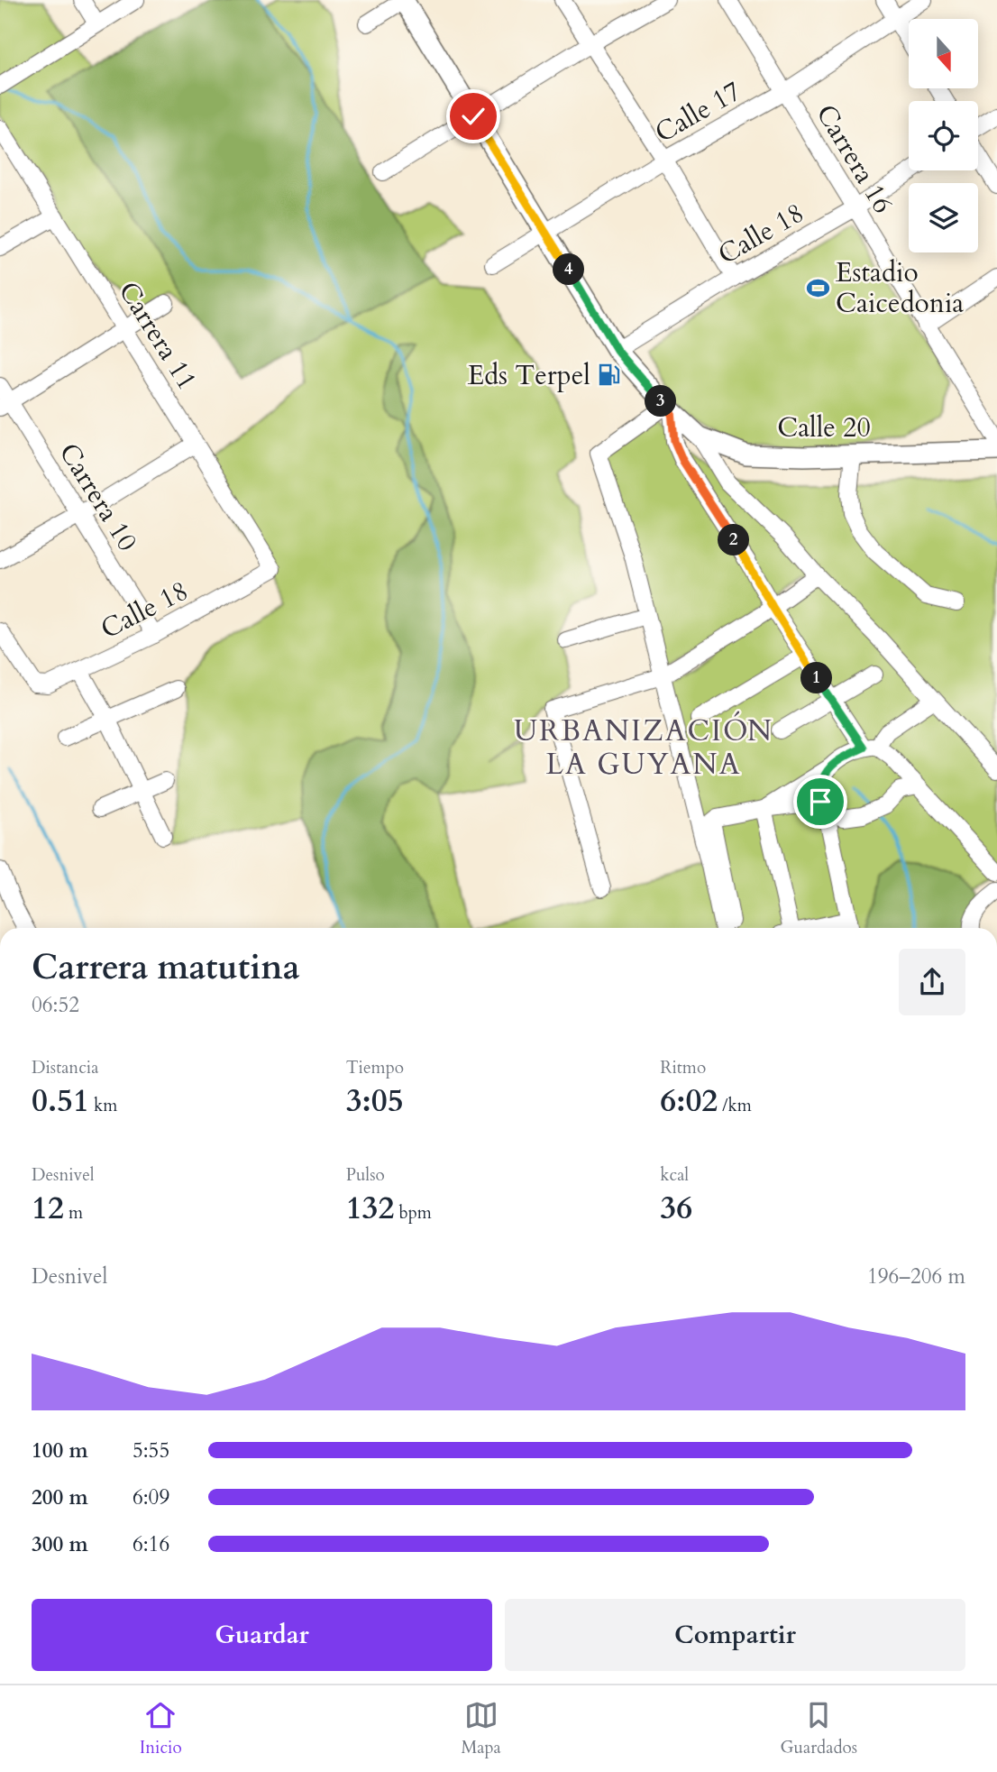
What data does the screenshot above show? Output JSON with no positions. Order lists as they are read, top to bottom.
{
  "streets": {
    "main road": ["Calle 20"],
    "street": [
      "Calle 17",
      "Carrera 16",
      "Calle 18",
      "Carrera 11",
      "Carrera 10"
    ]
  },
  "crossings": [
    ["Calle 17", "Carrera 16"],
    ["Calle 17", "Calle 20"],
    ["Carrera 16", "Calle 18"],
    ["Calle 18", "Carrera 11"],
    ["Calle 18", "Calle 20"],
    ["Calle 18", "Carrera 10"]
  ],
  "districts": ["URBANIZACIÓN LA GUYANA"],
  "places": {
    "sports": ["Estadio Caicedonia"],
    "fuel station": ["Eds Terpel"]
  },
  "north": "bottom",
  "page": {
    "pins": [
      "4",
      "3",
      "2",
      "1"
    ],
    "heading": ["Carrera matutina", "06:52"],
    "stats": [
      ["Distancia", "0.51 km"],
      ["Tiempo", "3:05"],
      ["Ritmo", "6:02 /km"],
      ["Desnivel", "12 m"],
      ["Pulso", "132 bpm"],
      ["kcal", "36"]
    ],
    "chart": ["Desnivel", "196–206 m"],
    "list": [
      {
        "name": "100 m",
        "note": "5:55"
      },
      {
        "name": "200 m",
        "note": "6:09"
      },
      {
        "name": "300 m",
        "note": "6:16"
      }
    ],
    "buttons": ["Guardar", "Compartir"],
    "tabs": ["Inicio", "Mapa", "Guardados"]
  }
}
